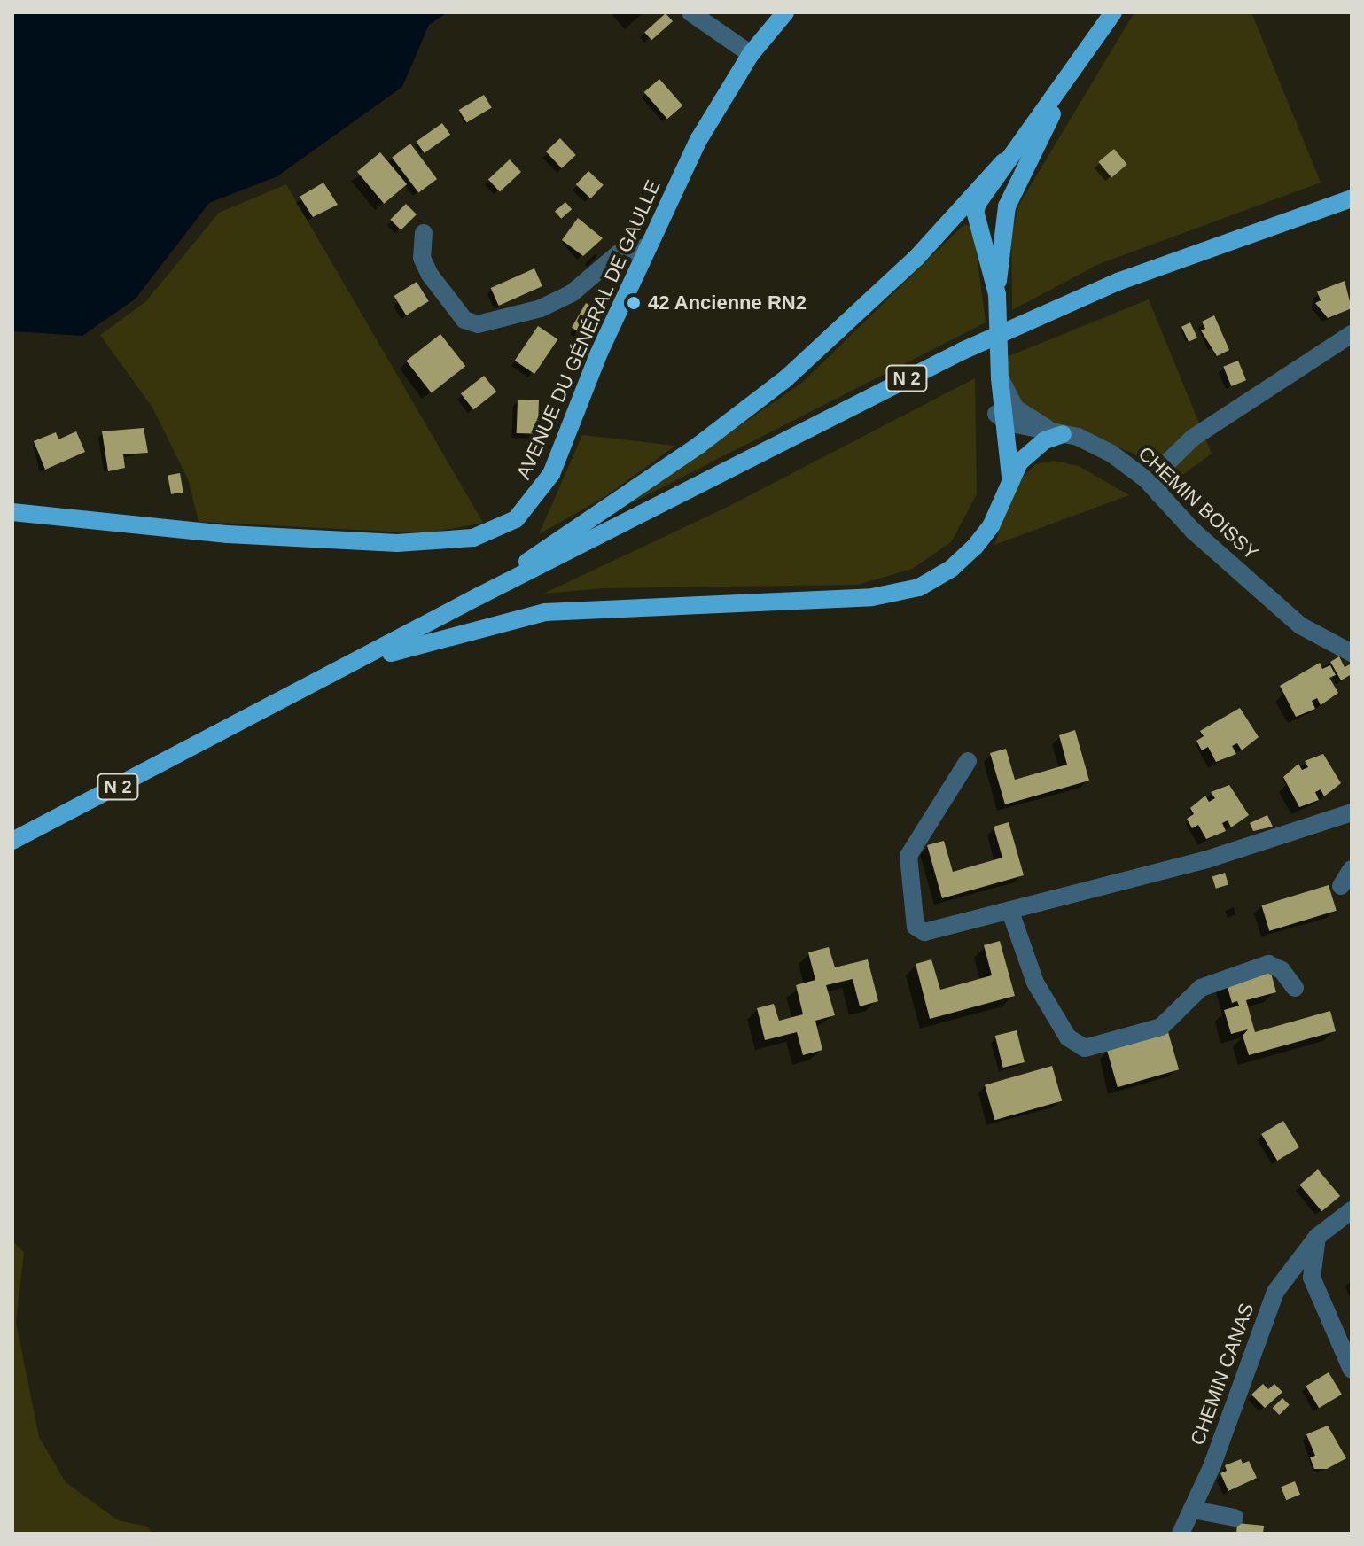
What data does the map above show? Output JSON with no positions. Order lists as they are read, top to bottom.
{
  "streets": {
    "main road": ["AVENUE DU GÉNÉRAL DE GAULLE", "N 2"],
    "street": ["CHEMIN BOISSY", "CHEMIN CANAS"]
  },
  "crossings": [
    ["N 2", "CHEMIN BOISSY"]
  ],
  "places": ["42 Ancienne RN2"]
}
